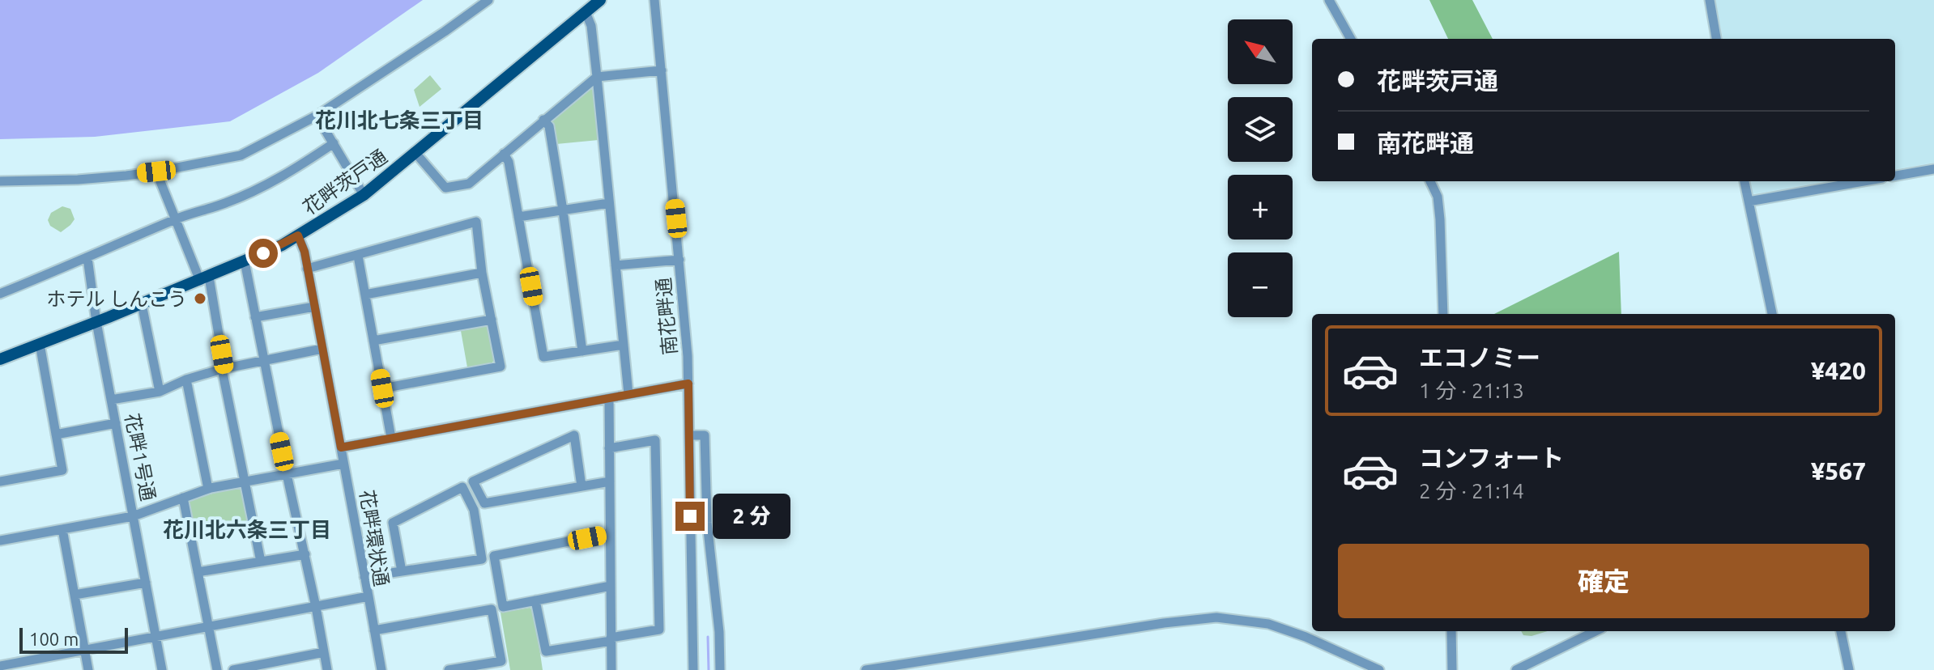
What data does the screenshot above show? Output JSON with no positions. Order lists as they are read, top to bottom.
{
  "streets": {
    "main road": ["花畔茨戸通"],
    "street": ["南花畔通", "花畔1号通", "花畔環状通"]
  },
  "crossings": [
    ["花畔茨戸通", "花畔1号通"],
    ["花畔茨戸通", "花畔環状通"],
    ["花畔1号通", "花畔環状通"]
  ],
  "districts": ["花川北七条三丁目", "花川北六条三丁目"],
  "places": ["ホテル しんこう"],
  "scale_bar": "100 m",
  "north": "top left",
  "page": {
    "map_buttons": ["+", "−"],
    "banner": ["花畔茨戸通", "南花畔通"],
    "list": [
      {
        "name": "エコノミー",
        "note": "1 分 · 21:13",
        "value": "¥420"
      },
      {
        "name": "コンフォート",
        "note": "2 分 · 21:14",
        "value": "¥567"
      }
    ],
    "bubble": "2 分",
    "buttons": "確定",
    "scale": "100 m"
  }
}
